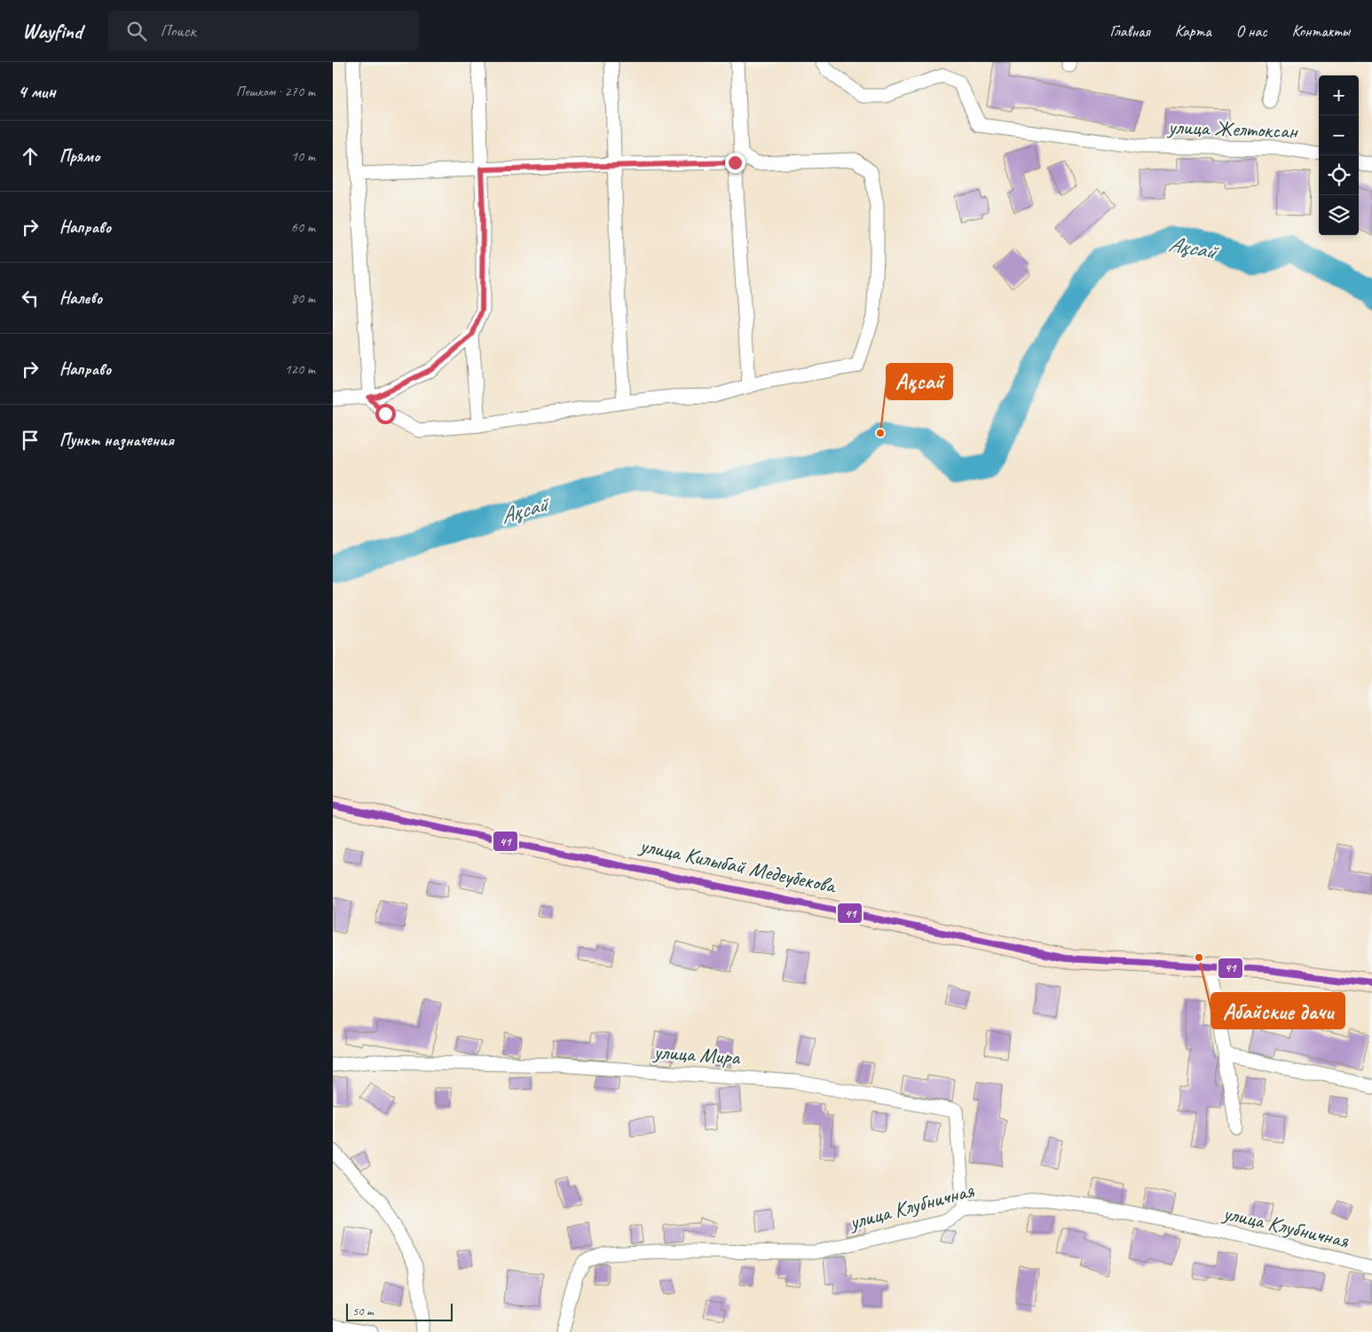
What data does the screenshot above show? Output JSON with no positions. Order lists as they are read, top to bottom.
{
  "streets": {
    "main road": ["улица Килыбай Медеубекова"],
    "street": ["улица Желтоксан", "улица Мира", "улица Клубничная"]
  },
  "crossings": [
    ["улица Мира", "улица Клубничная"]
  ],
  "water": ["Ақсай"],
  "places": ["Ақсай", "Абайские дачи"],
  "lines": ["transit line 41"],
  "scale_bar": "50 m",
  "page": {
    "header": "Wayfind",
    "search": "Поиск",
    "nav": [
      "Главная",
      "Карта",
      "О нас",
      "Контакты"
    ],
    "heading": ["4 мин", "Пешком · 270 m"],
    "map_buttons": ["+", "−"],
    "list": [
      ["Прямо", "10 m"],
      ["Направо", "60 m"],
      ["Налево", "80 m"],
      ["Направо", "120 m"],
      "Пункт назначения"
    ],
    "scale": "50 m"
  }
}
